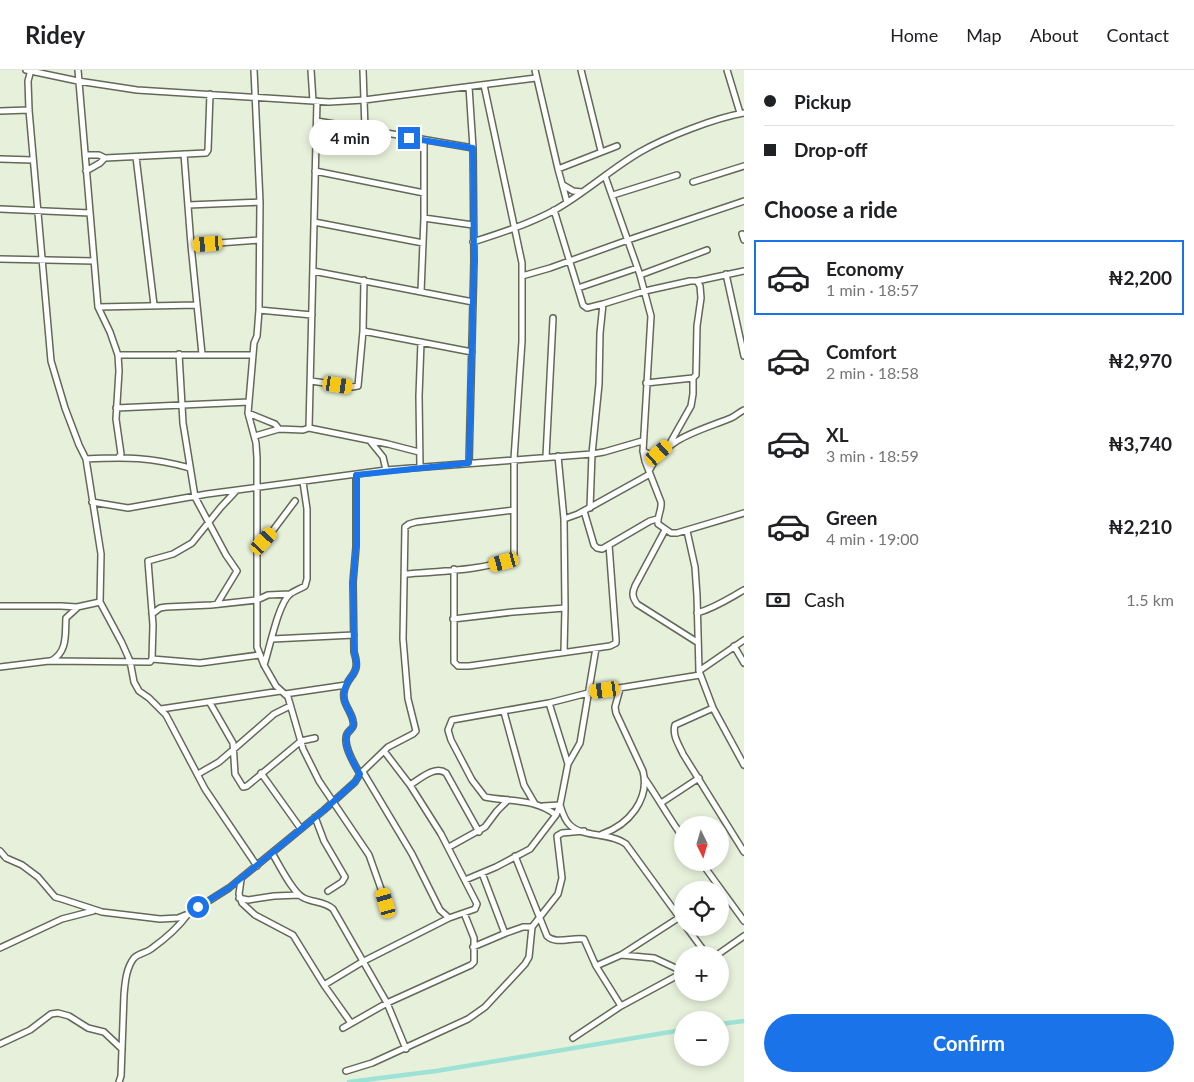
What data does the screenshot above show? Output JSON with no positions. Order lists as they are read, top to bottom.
{
  "north": "bottom",
  "page": {
    "header": "Ridey",
    "nav": [
      "Home",
      "Map",
      "About",
      "Contact"
    ],
    "banner": ["Pickup", "Drop-off"],
    "bubble": "4 min",
    "heading": "Choose a ride",
    "list": [
      {
        "name": "Economy",
        "note": "1 min · 18:57",
        "value": "₦2,200"
      },
      {
        "name": "Comfort",
        "note": "2 min · 18:58",
        "value": "₦2,970"
      },
      {
        "name": "XL",
        "note": "3 min · 18:59",
        "value": "₦3,740"
      },
      {
        "name": "Green",
        "note": "4 min · 19:00",
        "value": "₦2,210"
      }
    ],
    "pay": ["Cash", "1.5 km"],
    "map_buttons": ["+", "−"],
    "buttons": "Confirm"
  }
}
